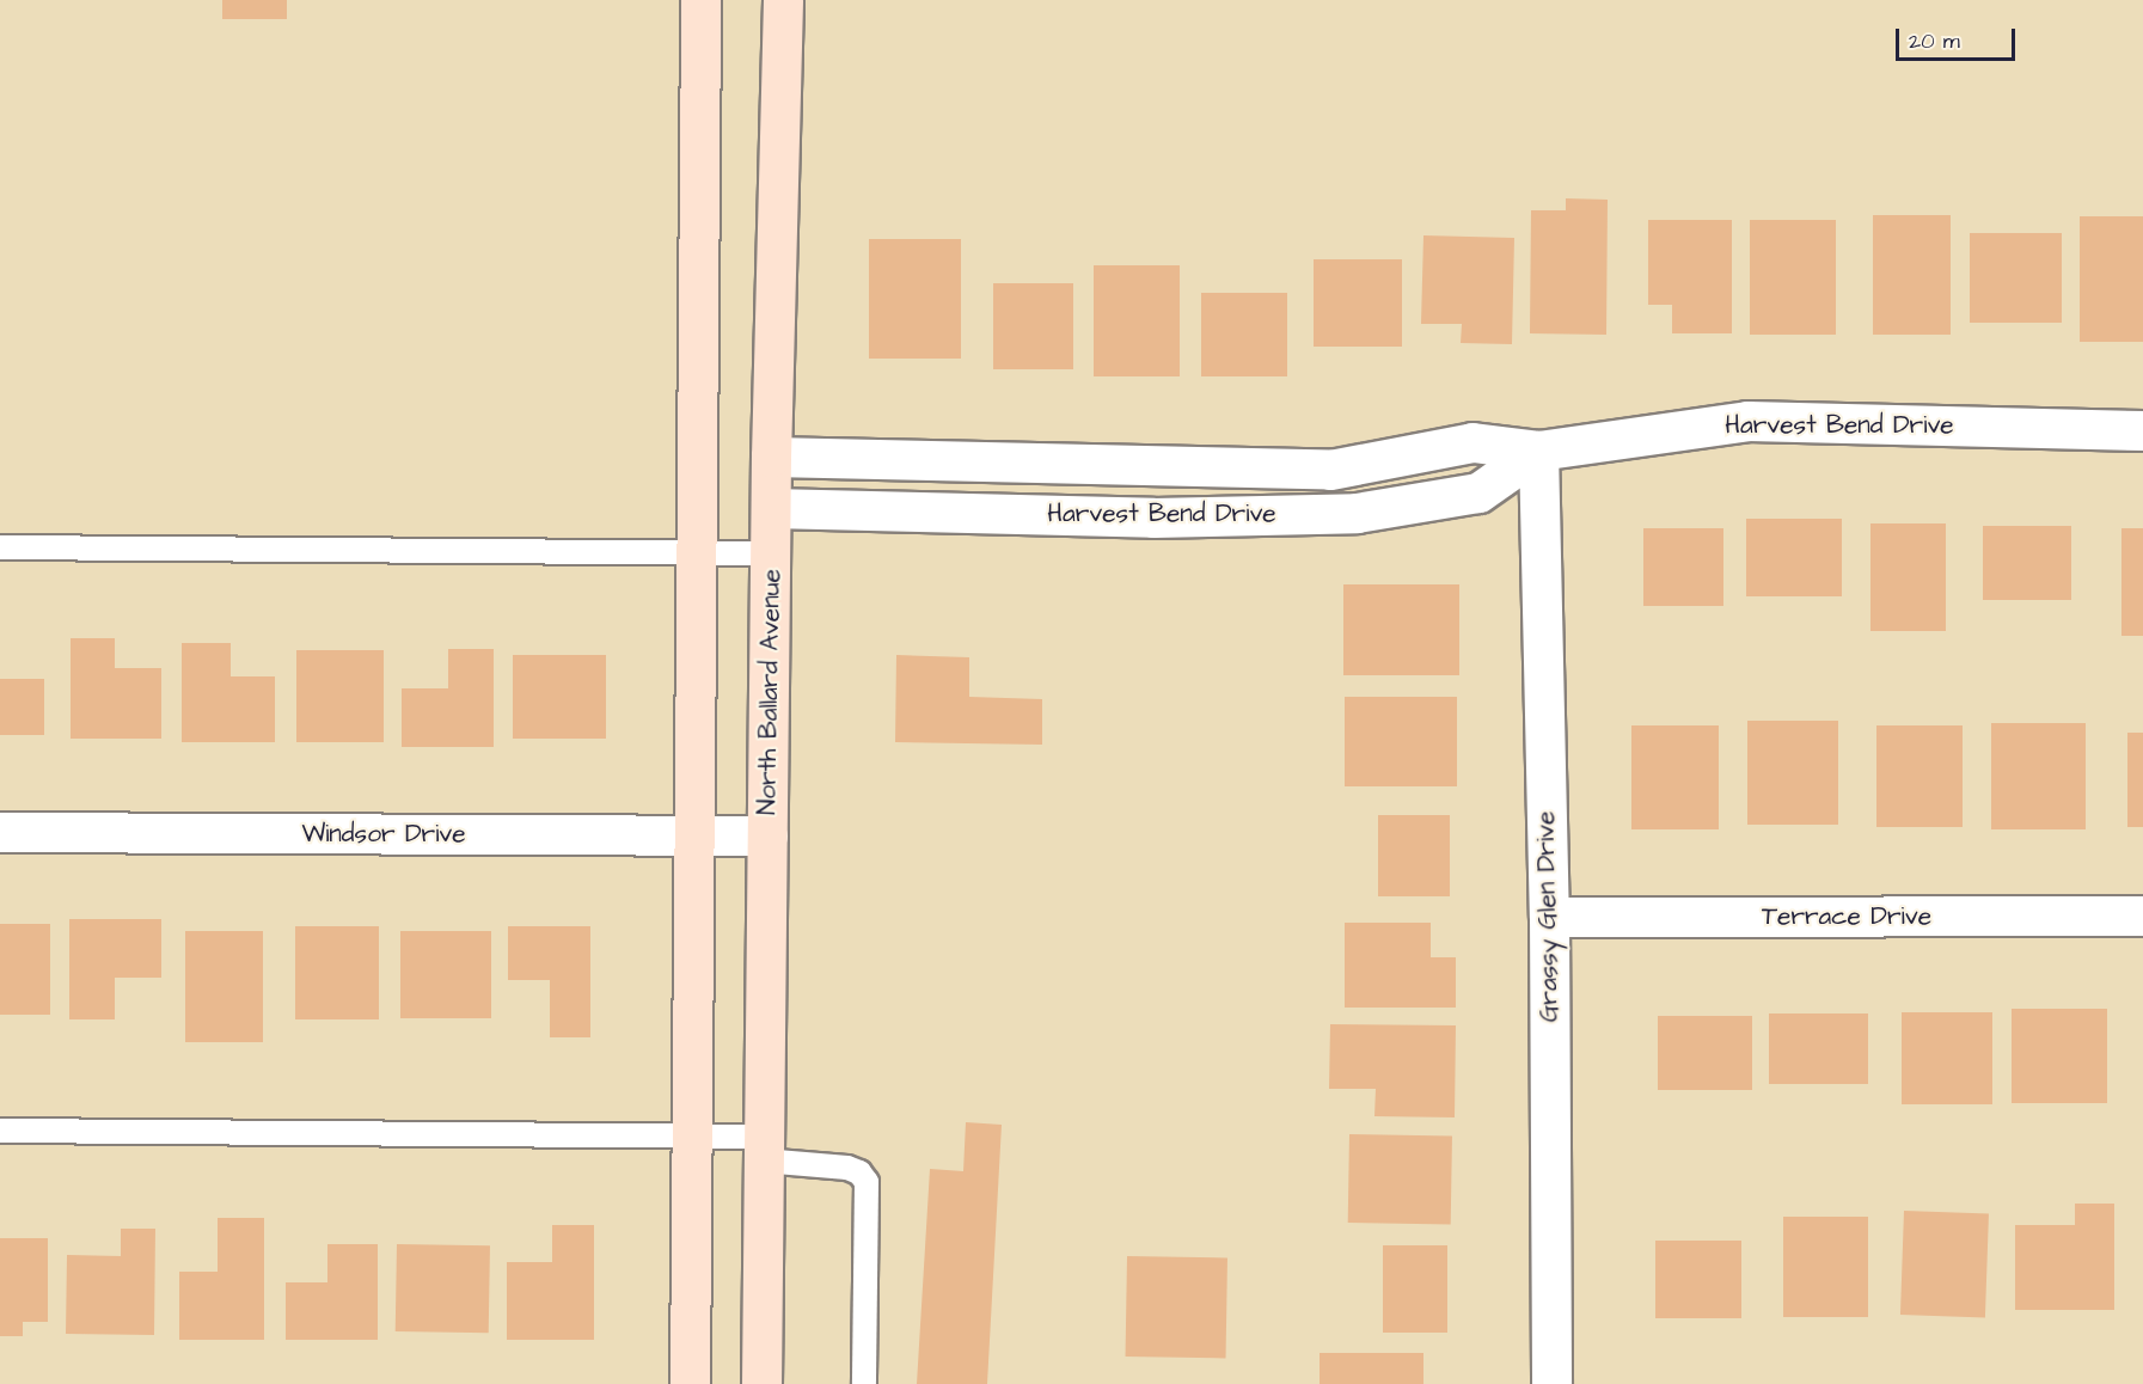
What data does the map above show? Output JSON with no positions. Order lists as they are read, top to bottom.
{
  "streets": {
    "main road": ["North Ballard Avenue"],
    "street": [
      "Harvest Bend Drive",
      "Windsor Drive",
      "Grassy Glen Drive",
      "Terrace Drive"
    ]
  },
  "crossings": [
    ["Harvest Bend Drive", "North Ballard Avenue"],
    ["Harvest Bend Drive", "Grassy Glen Drive"],
    ["North Ballard Avenue", "Windsor Drive"],
    ["Grassy Glen Drive", "Terrace Drive"]
  ],
  "scale_bar": "20 m"
}
